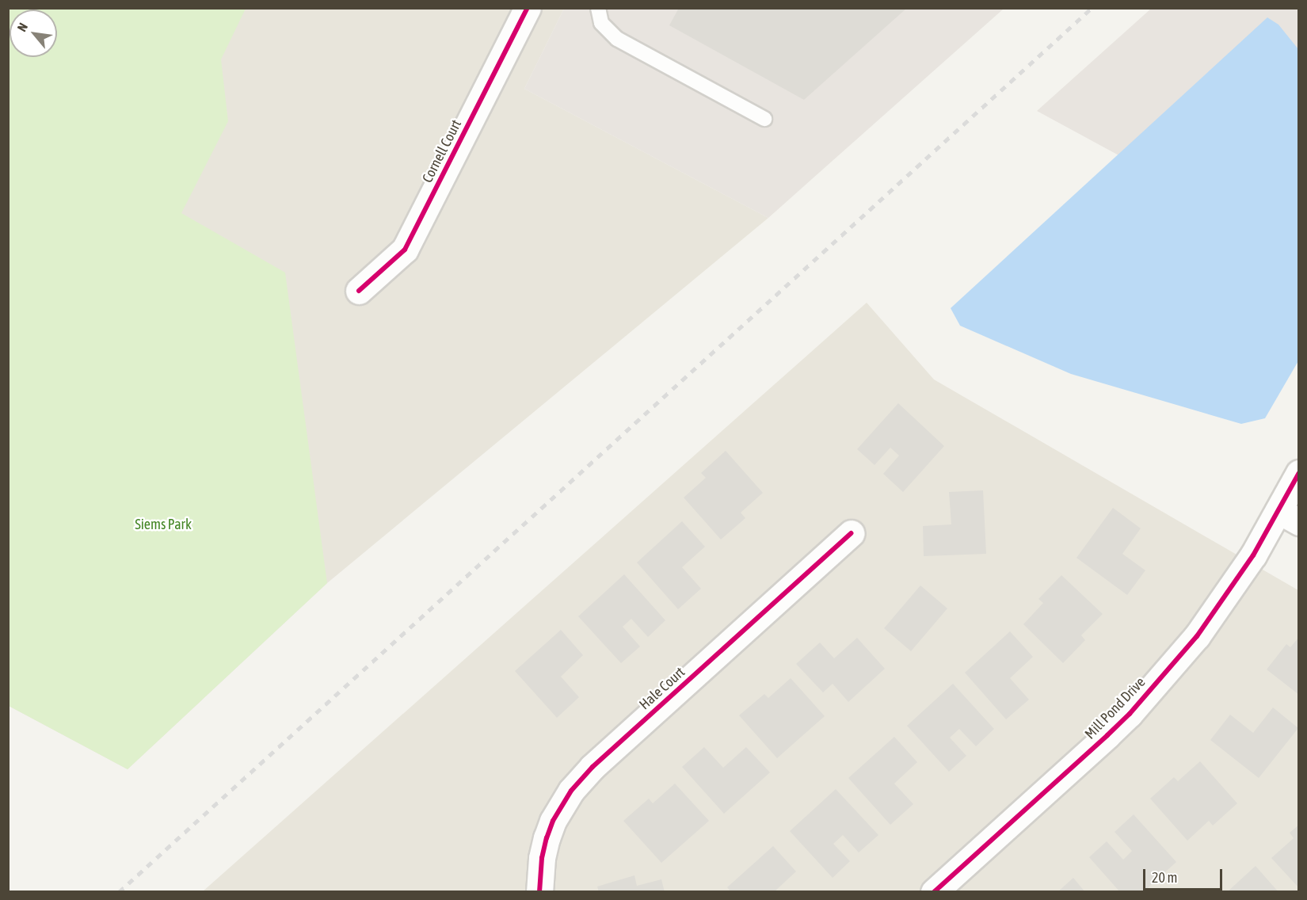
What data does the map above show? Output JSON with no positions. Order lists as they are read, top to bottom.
{
  "streets": {
    "street": ["Cornell Court", "Hale Court", "Mill Pond Drive"]
  },
  "parks": ["Siems Park"],
  "scale_bar": "20 m",
  "north": "top left"
}
